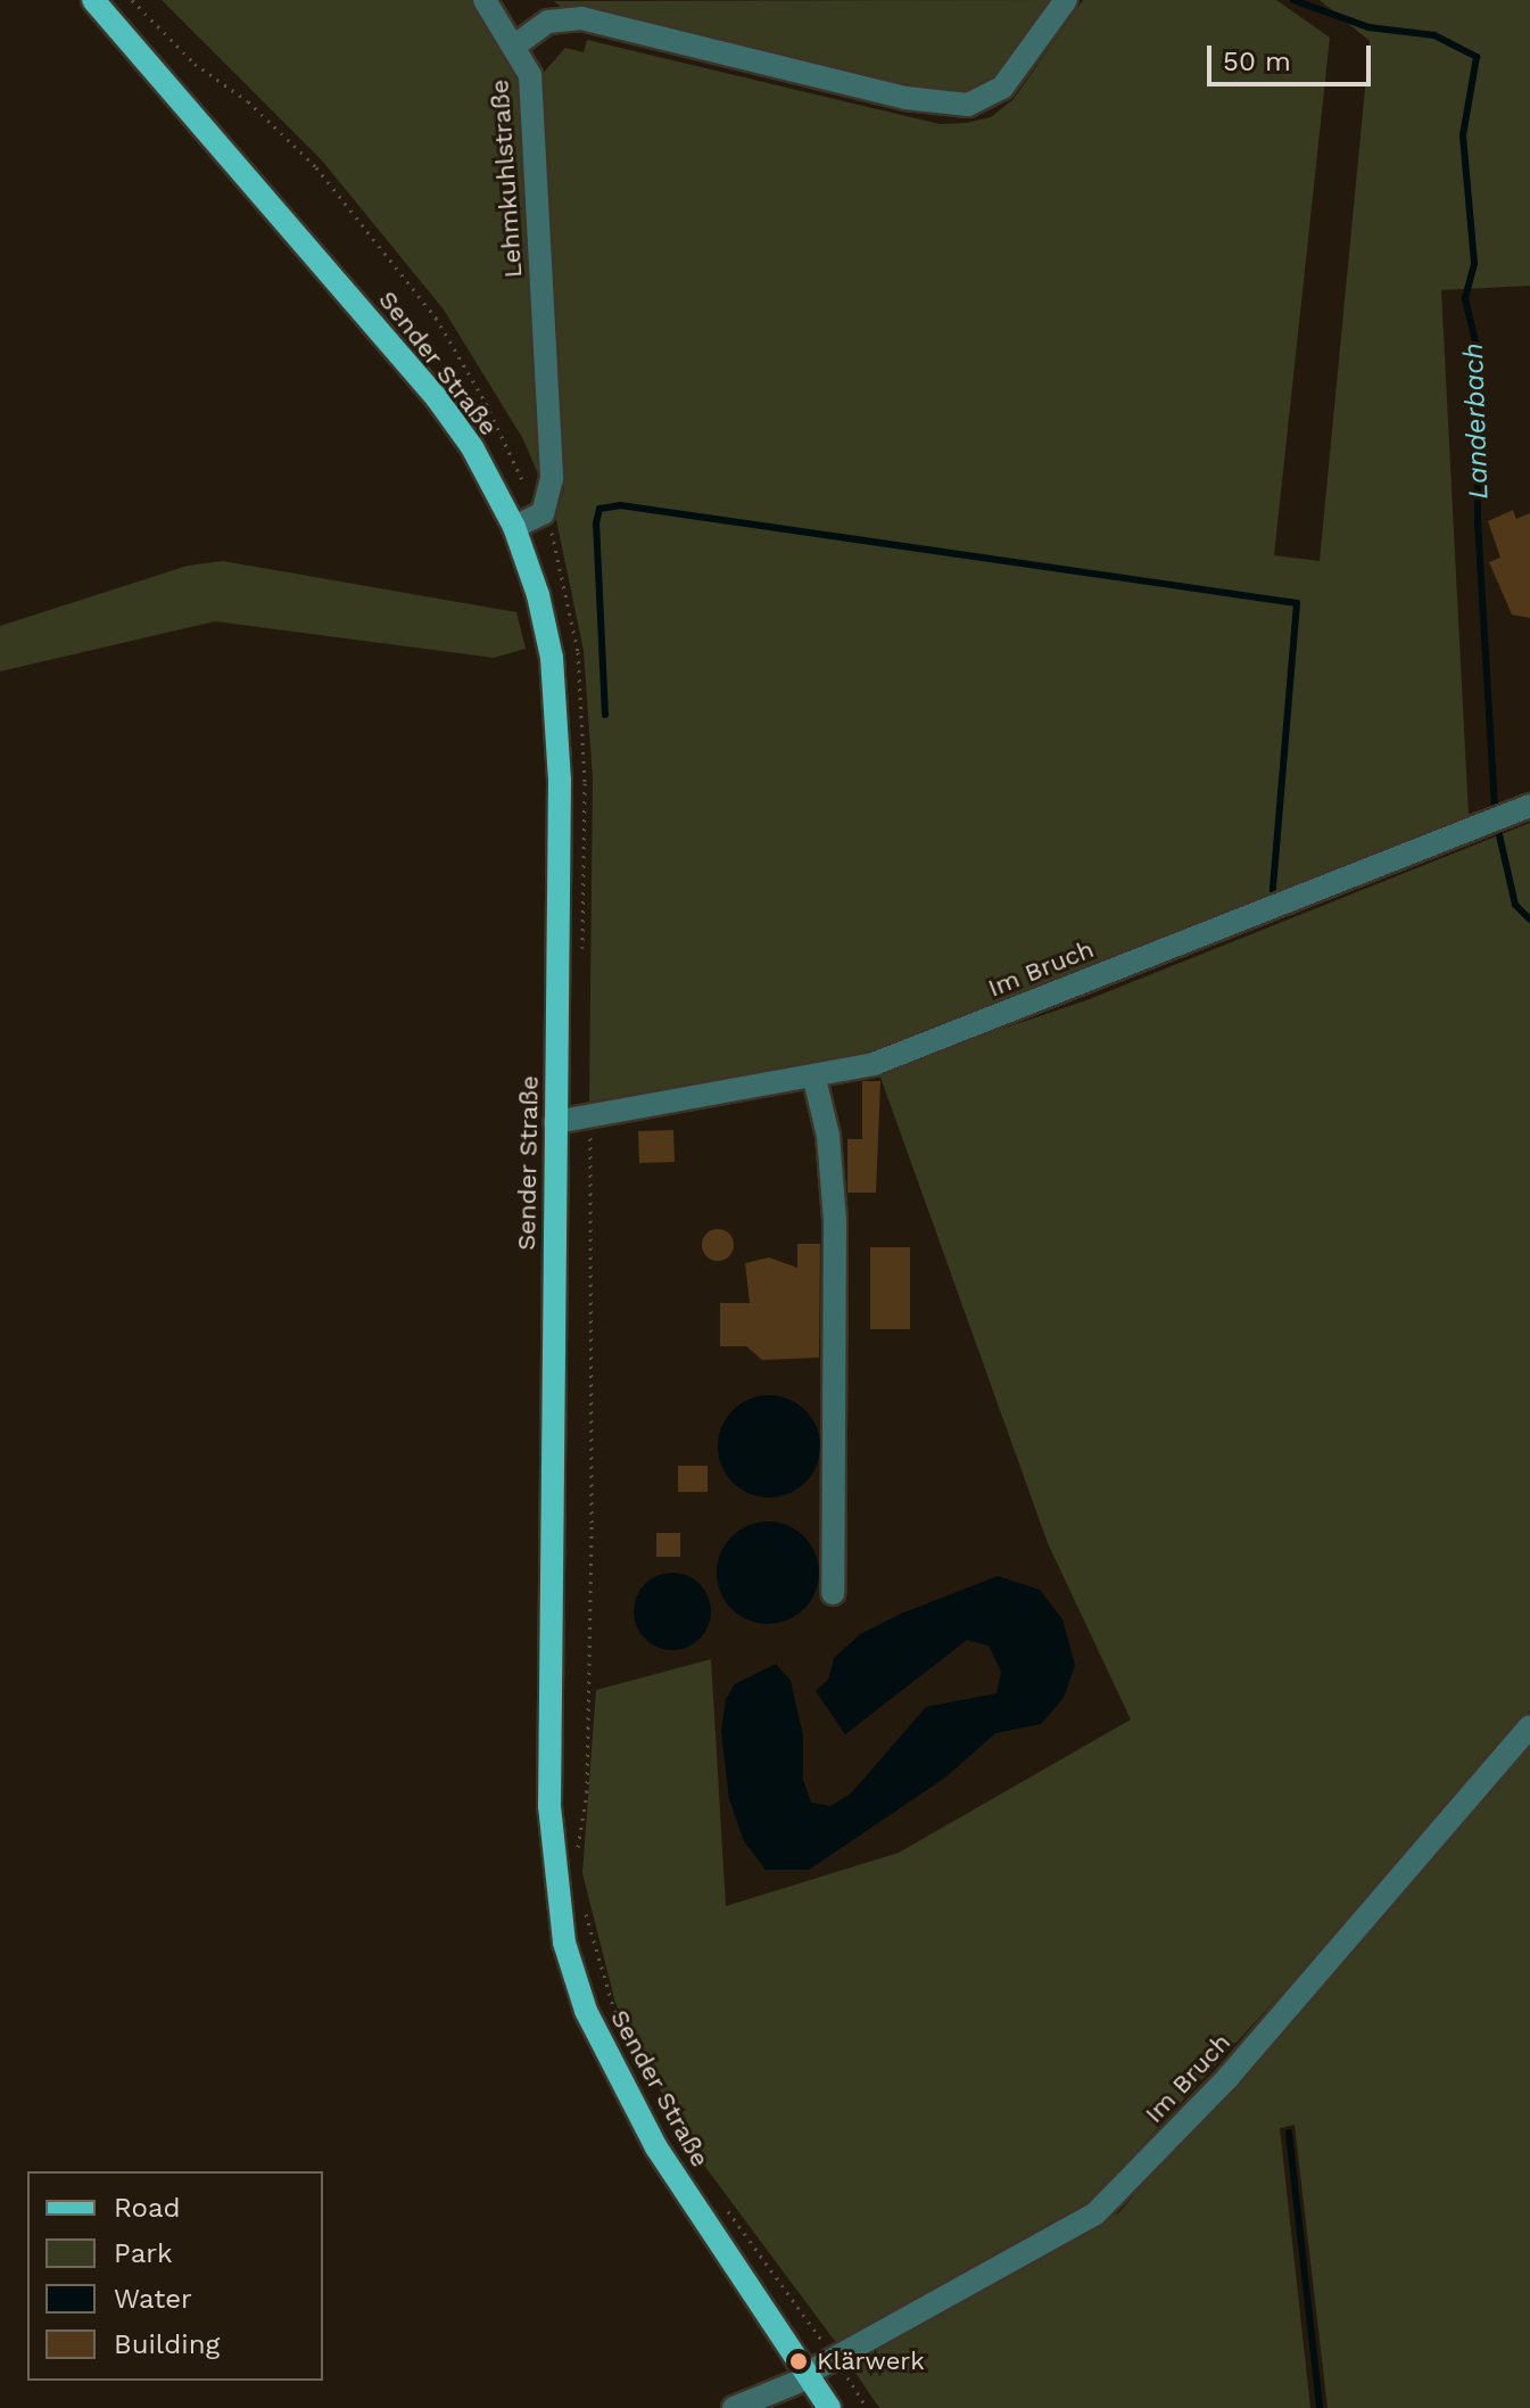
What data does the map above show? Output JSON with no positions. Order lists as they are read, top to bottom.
{
  "streets": {
    "main road": ["Sender Straße"],
    "street": ["Lehmkuhlstraße", "Im Bruch"]
  },
  "crossings": [
    ["Sender Straße", "Im Bruch"]
  ],
  "water": ["Landerbach"],
  "places": ["Klärwerk"],
  "legend": [
    "Road",
    "Park",
    "Water",
    "Building"
  ],
  "scale_bar": "50 m"
}
